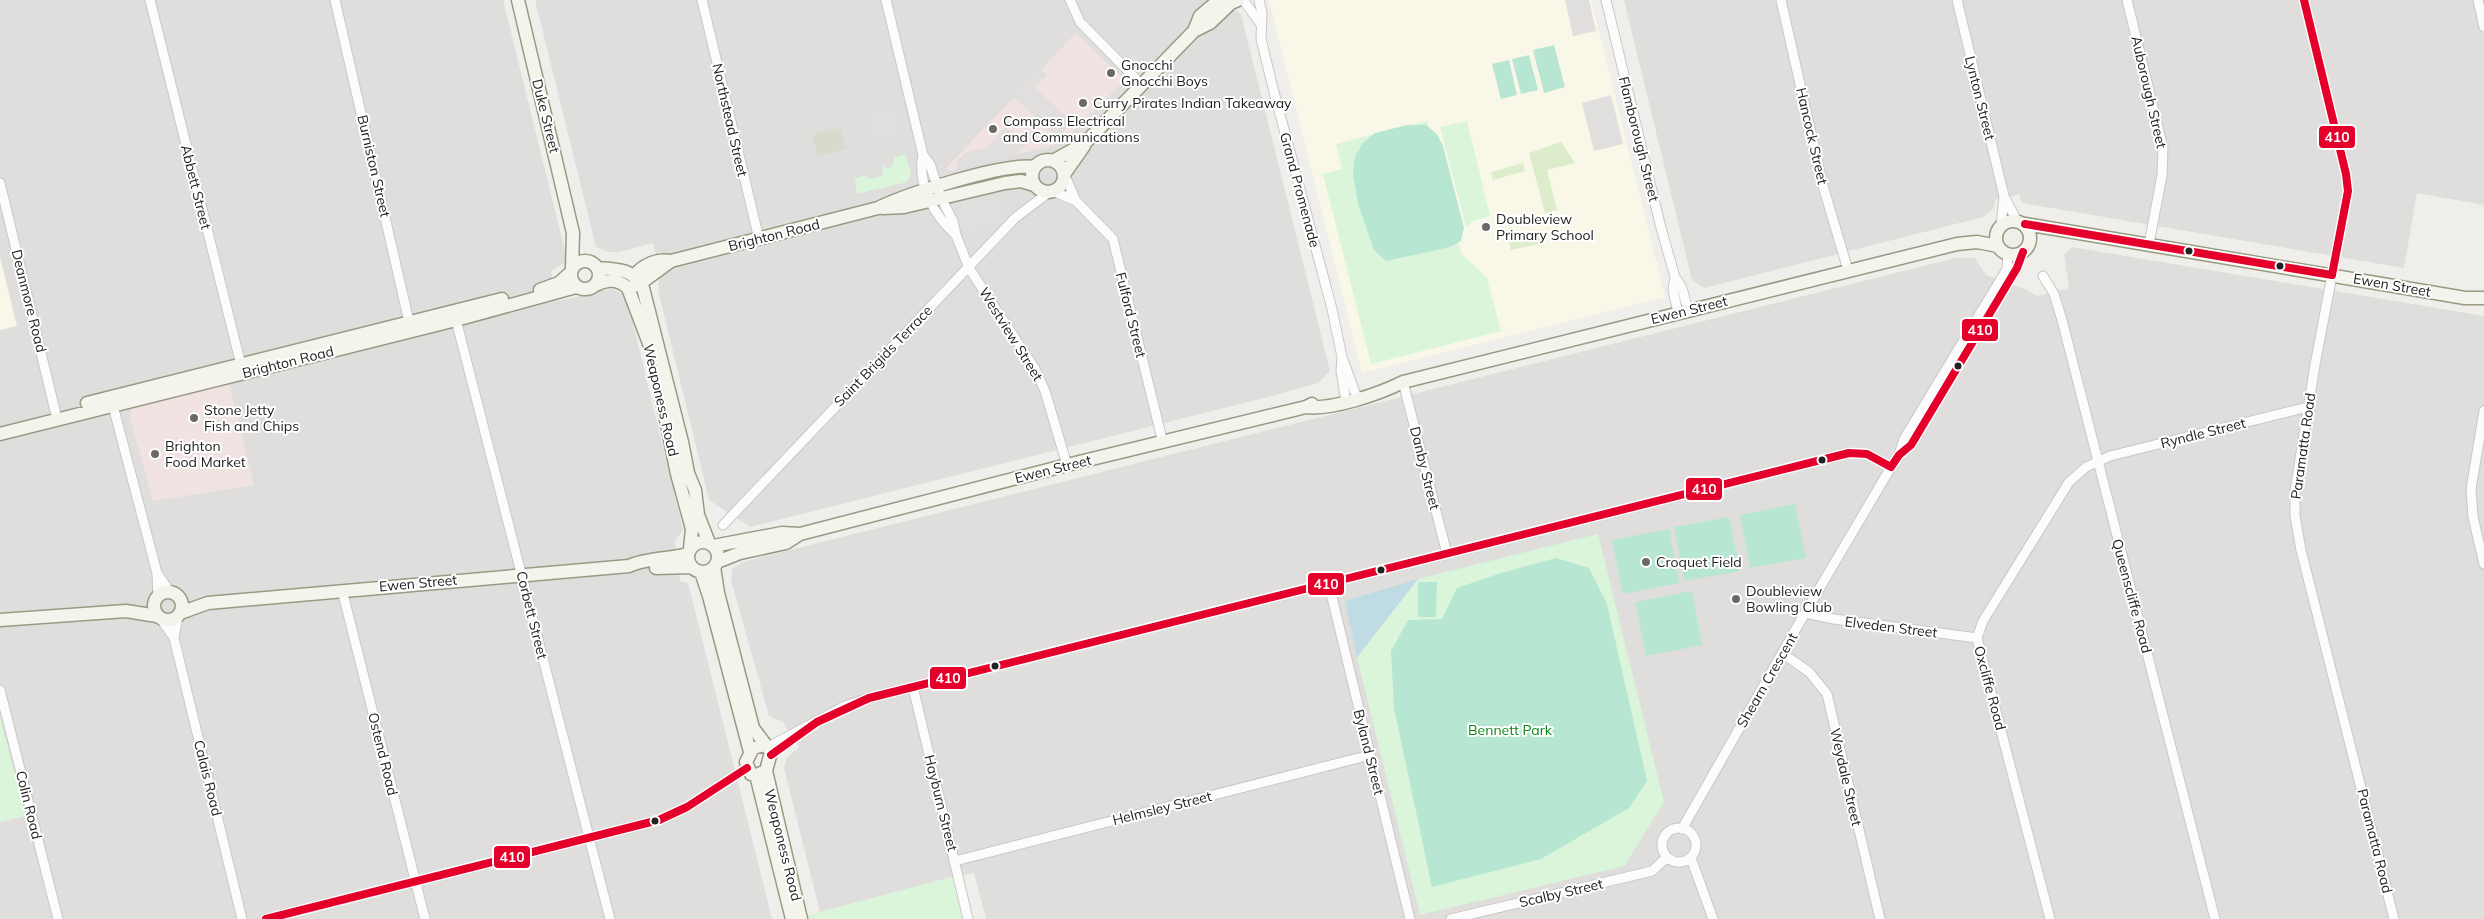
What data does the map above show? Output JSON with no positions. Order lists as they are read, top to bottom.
{
  "streets": {
    "main road": [
      "Duke Street",
      "Brighton Road",
      "Ewen Street",
      "Weaponess Road"
    ],
    "street": [
      "Auborough Street",
      "Lynton Street",
      "Northstead Street",
      "Hancock Street",
      "Flamborough Street",
      "Burniston Street",
      "Abbett Street",
      "Grand Promenade",
      "Deanmore Road",
      "Fulford Street",
      "Westview Street",
      "Saint Brigids Terrace",
      "Ryndle Street",
      "Paramatta Road",
      "Danby Street",
      "Queenscliffe Road",
      "Corbett Street",
      "Elveden Street",
      "Shearn Crescent",
      "Oxcliffe Road",
      "Byland Street",
      "Ostend Road",
      "Weydale Street",
      "Calais Road",
      "Hayburn Street",
      "Colin Road",
      "Helmsley Street",
      "Scalby Street"
    ]
  },
  "crossings": [
    ["Auborough Street", "Ewen Street"],
    ["Lynton Street", "Ewen Street"],
    ["Lynton Street", "Shearn Crescent"],
    ["Duke Street", "Brighton Road"],
    ["Northstead Street", "Brighton Road"],
    ["Hancock Street", "Ewen Street"],
    ["Flamborough Street", "Ewen Street"],
    ["Burniston Street", "Brighton Road"],
    ["Abbett Street", "Brighton Road"],
    ["Grand Promenade", "Ewen Street"],
    ["Brighton Road", "Deanmore Road"],
    ["Brighton Road", "Fulford Street"],
    ["Brighton Road", "Westview Street"],
    ["Brighton Road", "Saint Brigids Terrace"],
    ["Brighton Road", "Weaponess Road"],
    ["Brighton Road", "Corbett Street"],
    ["Ewen Street", "Fulford Street"],
    ["Ewen Street", "Westview Street"],
    ["Ewen Street", "Weaponess Road"],
    ["Ewen Street", "Paramatta Road"],
    ["Ewen Street", "Danby Street"],
    ["Ewen Street", "Corbett Street"],
    ["Ewen Street", "Shearn Crescent"],
    ["Ewen Street", "Ostend Road"],
    ["Ewen Street", "Calais Road"],
    ["Fulford Street", "Saint Brigids Terrace"],
    ["Westview Street", "Saint Brigids Terrace"],
    ["Ryndle Street", "Paramatta Road"],
    ["Ryndle Street", "Queenscliffe Road"],
    ["Ryndle Street", "Oxcliffe Road"],
    ["Queenscliffe Road", "Oxcliffe Road"],
    ["Elveden Street", "Shearn Crescent"],
    ["Elveden Street", "Oxcliffe Road"],
    ["Shearn Crescent", "Weydale Street"],
    ["Shearn Crescent", "Scalby Street"],
    ["Byland Street", "Helmsley Street"],
    ["Hayburn Street", "Helmsley Street"]
  ],
  "parks": ["Bennett Park"],
  "places": [
    "Gnocchi Gnocchi Boys",
    "Curry Pirates Indian Takeaway",
    "Compass Electrical and Communications",
    "Doubleview Primary School",
    "Stone Jetty Fish and Chips",
    "Brighton Food Market",
    "Croquet Field",
    "Doubleview Bowling Club"
  ],
  "lines": ["transit line 410"]
}
